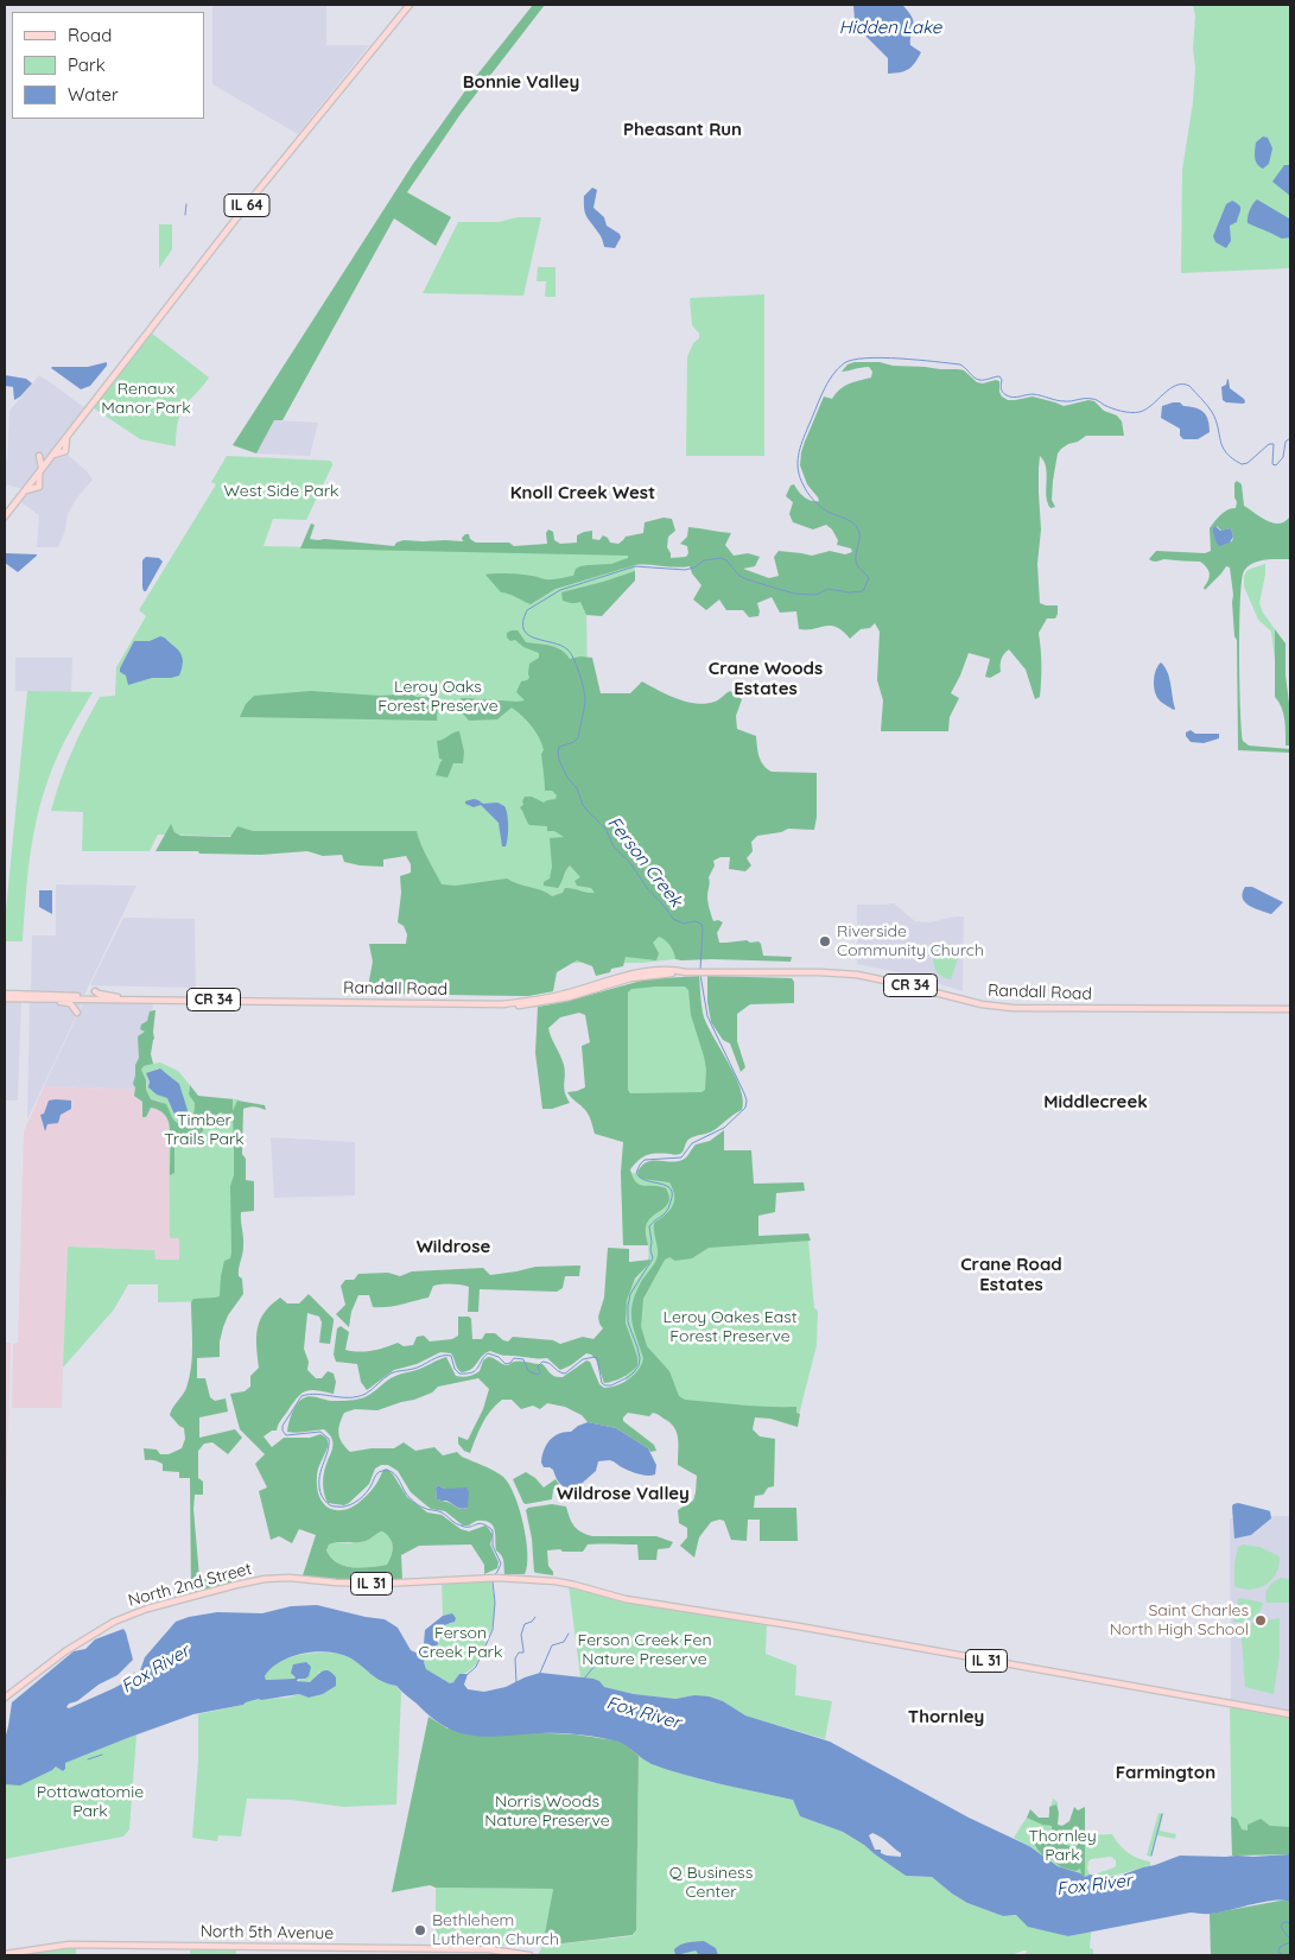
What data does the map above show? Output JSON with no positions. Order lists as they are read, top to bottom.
{
  "streets": {
    "main road": [
      "IL 64",
      "CR 34",
      "Randall Road",
      "IL 31",
      "North 2nd Street",
      "North 5th Avenue"
    ]
  },
  "crossings": [
    ["CR 34", "Randall Road"]
  ],
  "districts": [
    "Bonnie Valley",
    "Pheasant Run",
    "Knoll Creek West",
    "Crane Woods Estates",
    "Middlecreek",
    "Wildrose",
    "Crane Road Estates",
    "Wildrose Valley",
    "Thornley",
    "Farmington"
  ],
  "water": ["Hidden Lake", "Ferson Creek", "Fox River"],
  "parks": [
    "Renaux Manor Park",
    "West Side Park",
    "Leroy Oaks Forest Preserve",
    "Timber Trails Park",
    "Leroy Oakes East Forest Preserve",
    "Ferson Creek Park",
    "Ferson Creek Fen Nature Preserve",
    "Pottawatomie Park",
    "Norris Woods Nature Preserve",
    "Thornley Park",
    "Q Business Center"
  ],
  "places": ["Riverside Community Church", "Saint Charles North High School", "Bethlehem Lutheran Church"],
  "legend": ["Road", "Park", "Water"]
}
